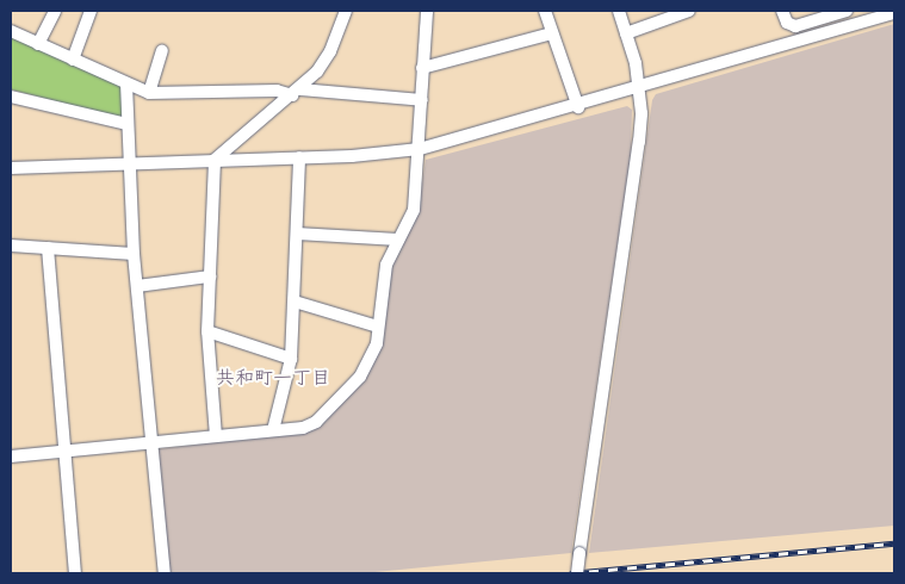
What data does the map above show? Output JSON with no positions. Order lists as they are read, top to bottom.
{
  "districts": ["共和町一丁目"]
}
